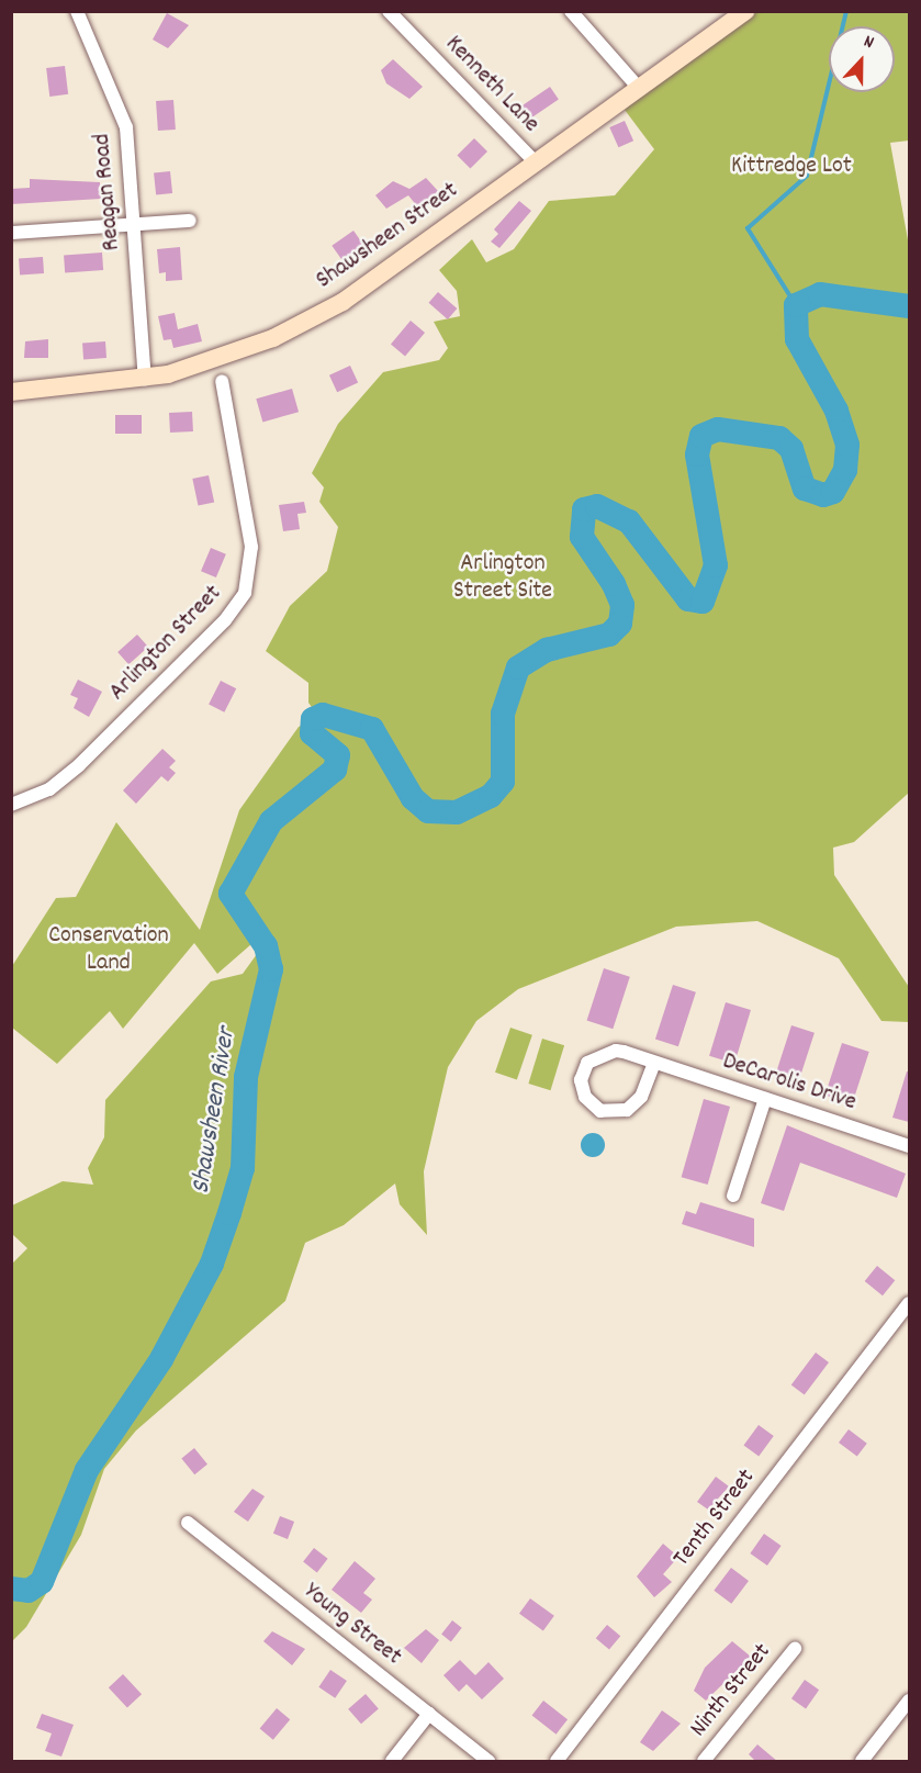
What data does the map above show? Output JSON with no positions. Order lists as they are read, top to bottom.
{
  "streets": {
    "main road": ["Shawsheen Street"],
    "street": [
      "Kenneth Lane",
      "Reagan Road",
      "Arlington Street",
      "DeCarolis Drive",
      "Tenth Street",
      "Young Street",
      "Ninth Street"
    ]
  },
  "crossings": [
    ["Kenneth Lane", "Shawsheen Street"],
    ["Reagan Road", "Shawsheen Street"]
  ],
  "water": ["Shawsheen River"],
  "parks": ["Kittredge Lot", "Arlington Street Site", "Conservation Land"],
  "north": "top"
}
